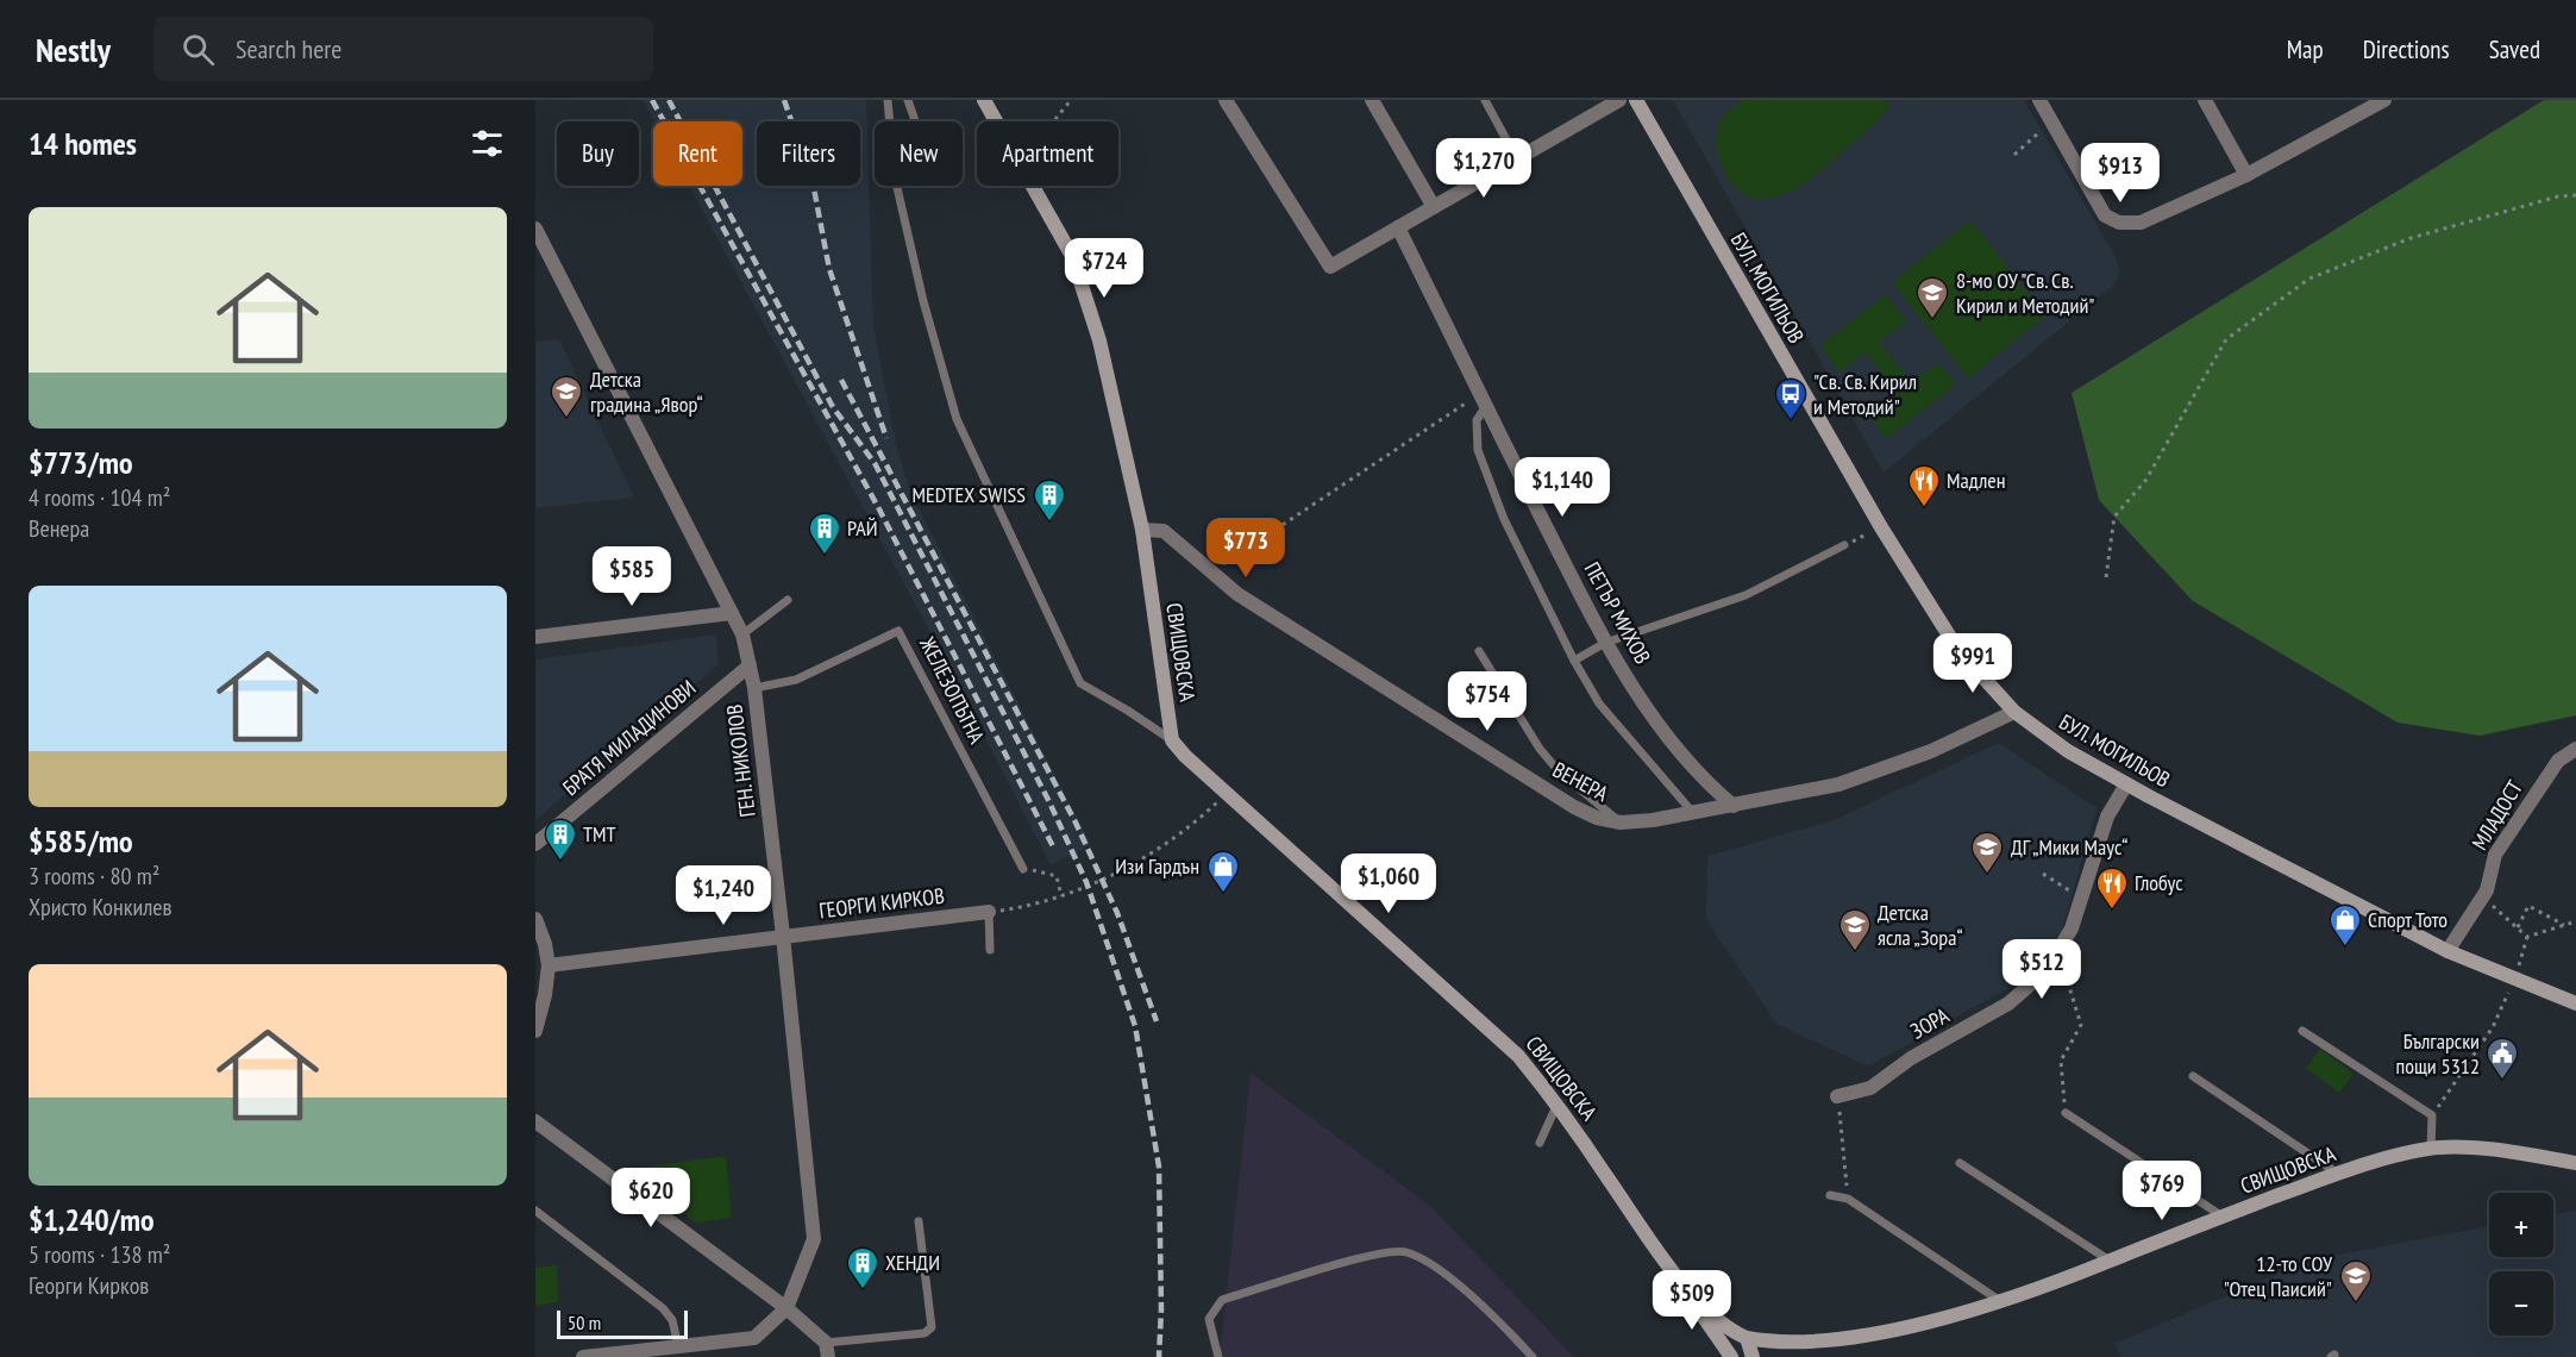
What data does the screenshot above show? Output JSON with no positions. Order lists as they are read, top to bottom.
{
  "streets": {
    "street": [
      "БУЛ. МОГИЛЬОВ",
      "ПЕТЪР МИХОВ",
      "СВИЩОВСКА",
      "БРАТЯ МИЛАДИНОВИ",
      "ГЕН. НИКОЛОВ",
      "ВЕНЕРА",
      "МЛАДОСТ",
      "ГЕОРГИ КИРКОВ",
      "ЗОРА"
    ],
    "lane": ["ЖЕЛЕЗОПЪТНА"]
  },
  "crossings": [
    ["БУЛ. МОГИЛЬОВ", "ВЕНЕРА"],
    ["БУЛ. МОГИЛЬОВ", "МЛАДОСТ"],
    ["БУЛ. МОГИЛЬОВ", "ЗОРА"],
    ["ПЕТЪР МИХОВ", "ВЕНЕРА"],
    ["СВИЩОВСКА", "ВЕНЕРА"],
    ["ЖЕЛЕЗОПЪТНА", "ГЕН. НИКОЛОВ"],
    ["БРАТЯ МИЛАДИНОВИ", "ГЕН. НИКОЛОВ"],
    ["ГЕН. НИКОЛОВ", "ГЕОРГИ КИРКОВ"]
  ],
  "places": {
    "school or university": [
      "8-мо ОУ \"Св. Св. Кирил и Методий\"",
      "Детска градина „Явор“",
      "ДГ „Мики Маус“",
      "Детска ясла „Зора“",
      "12-то СОУ \"Отец Паисий\""
    ],
    "bus stop": ["\"Св. Св. Кирил и Методий\""],
    "restaurant": ["Мадлен", "Глобус"],
    "building": [
      "MEDTEX SWISS",
      "РАЙ",
      "TMT",
      "ХЕНДИ"
    ],
    "shop": ["Изи Гардън", "Спорт Тото"],
    "public building": ["Български пощи 5312"]
  },
  "scale_bar": "50 m",
  "page": {
    "header": "Nestly",
    "search": "Search here",
    "nav": ["Map", "Directions", "Saved"],
    "heading": "14 homes",
    "chip": [
      "Buy",
      "Rent",
      "Filters",
      "New",
      "Apartment"
    ],
    "price": [
      "$1,270",
      "$913",
      "$724",
      "$1,140",
      "$773",
      "$585",
      "$991",
      "$754",
      "$1,060",
      "$1,240",
      "$512",
      "$769",
      "$620",
      "$509"
    ],
    "list": [
      {
        "name": "$773/mo",
        "note": "4 rooms · 104 m² · Венера"
      },
      {
        "name": "$585/mo",
        "note": "3 rooms · 80 m² · Христо Конкилев"
      },
      {
        "name": "$1,240/mo",
        "note": "5 rooms · 138 m² · Георги Кирков"
      }
    ],
    "map_buttons": ["+", "−"],
    "scale": "50 m"
  }
}
